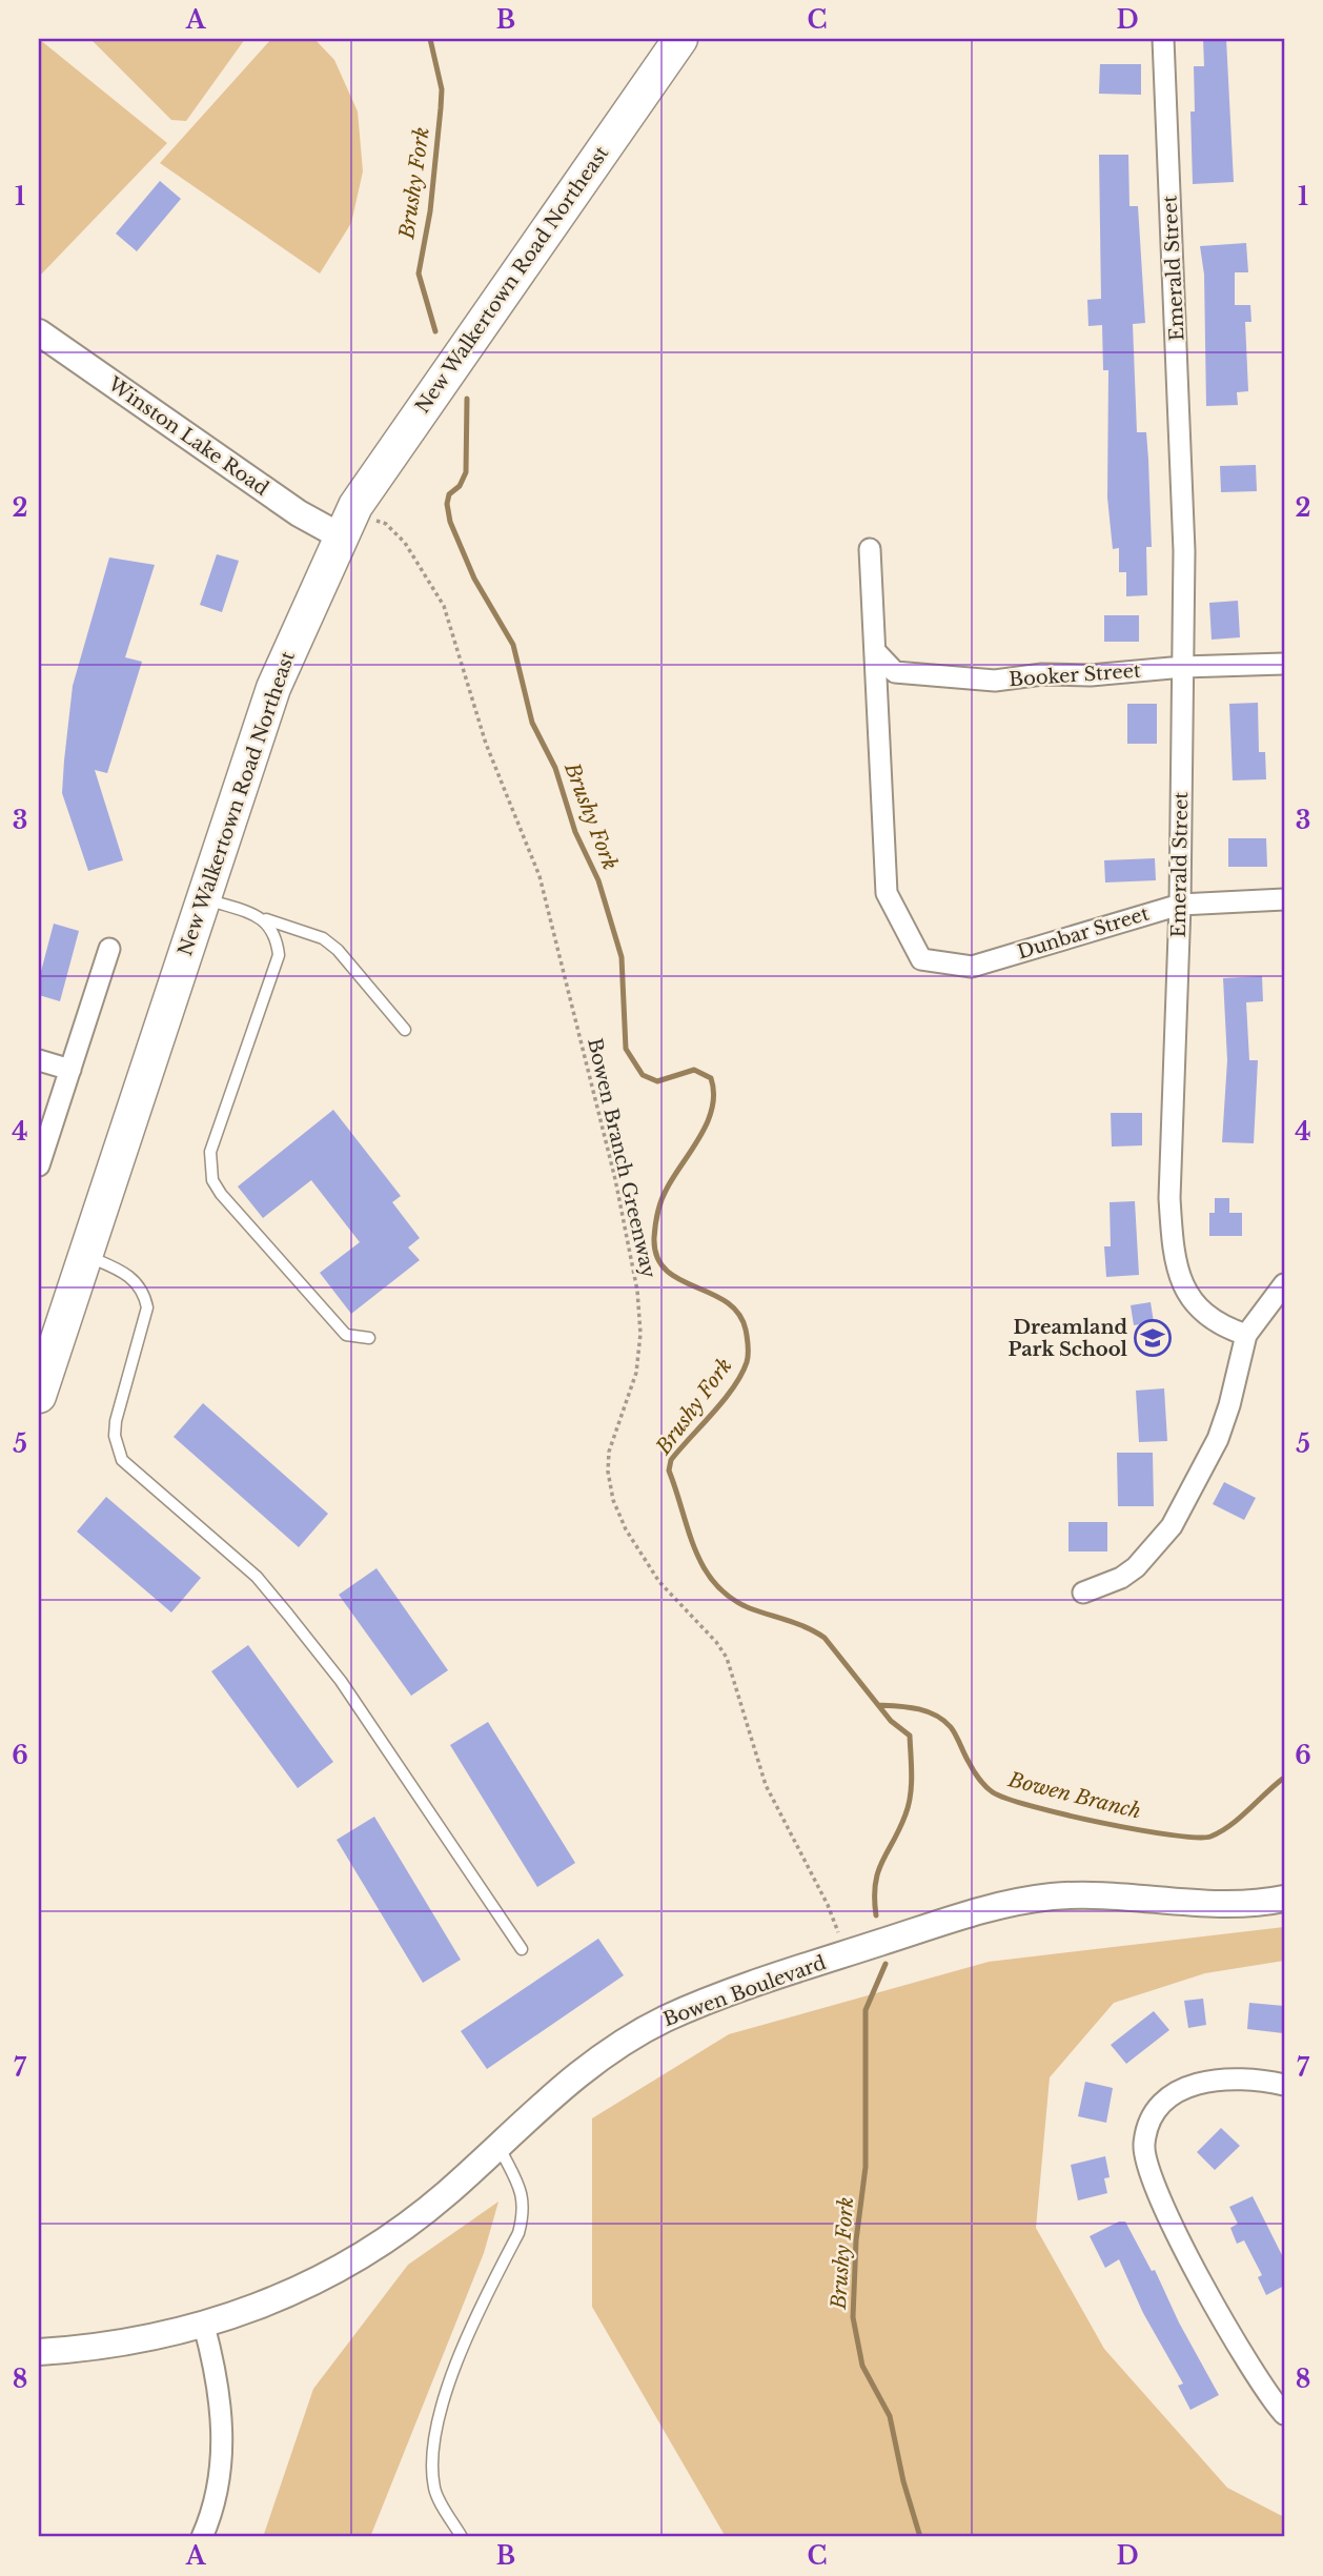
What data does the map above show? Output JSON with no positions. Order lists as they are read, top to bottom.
{
  "streets": {
    "main road": ["New Walkertown Road Northeast"],
    "street": [
      "Emerald Street",
      "Winston Lake Road",
      "Booker Street",
      "Dunbar Street",
      "Bowen Boulevard"
    ],
    "path": ["Bowen Branch Greenway"]
  },
  "crossings": [
    ["Emerald Street", "Booker Street"],
    ["Emerald Street", "Dunbar Street"],
    ["New Walkertown Road Northeast", "Winston Lake Road"],
    ["New Walkertown Road Northeast", "Bowen Branch Greenway"],
    ["Winston Lake Road", "Bowen Branch Greenway"],
    ["Booker Street", "Dunbar Street"],
    ["Bowen Branch Greenway", "Bowen Boulevard"]
  ],
  "water": ["Brushy Fork", "Bowen Branch"],
  "places": {
    "school or university": ["Dreamland Park School"]
  },
  "grid": {
    "columns": [
      "A",
      "B",
      "C",
      "D"
    ],
    "rows": [
      "1",
      "2",
      "3",
      "4",
      "5",
      "6",
      "7",
      "8"
    ]
  }
}
